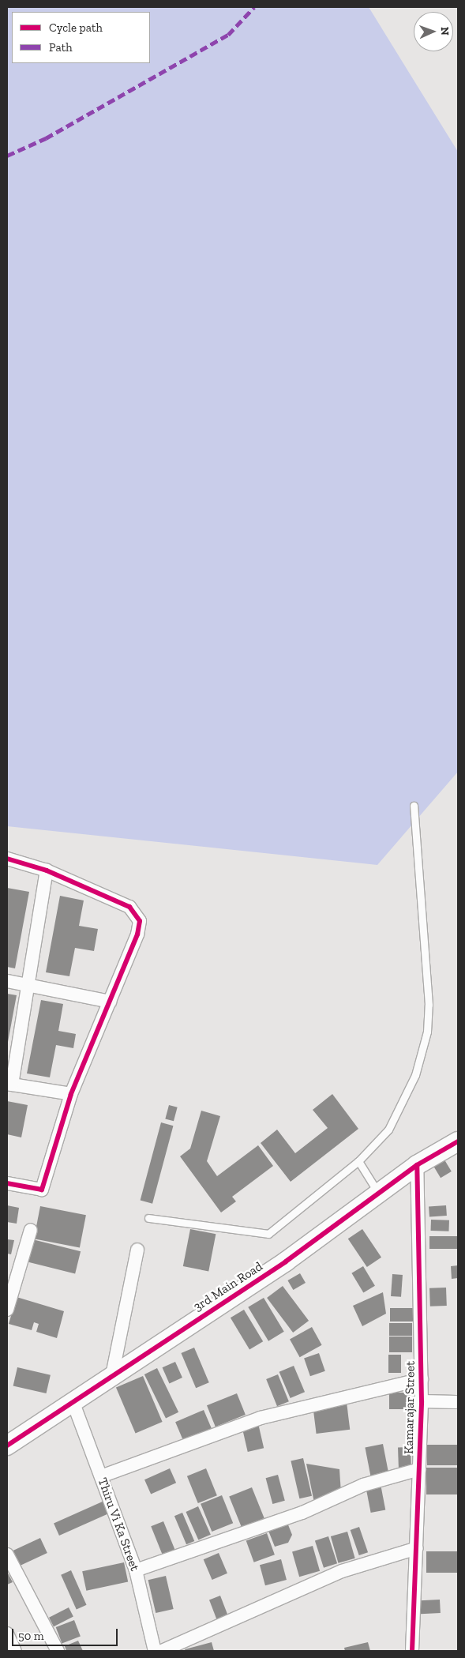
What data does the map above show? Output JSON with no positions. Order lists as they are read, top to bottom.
{
  "streets": {
    "street": ["3rd Main Road", "Kamarajar Street", "Thiru Vi Ka Street"]
  },
  "crossings": [
    ["3rd Main Road", "Kamarajar Street"],
    ["3rd Main Road", "Thiru Vi Ka Street"]
  ],
  "legend": ["Cycle path", "Path"],
  "scale_bar": "50 m",
  "north": "right"
}
